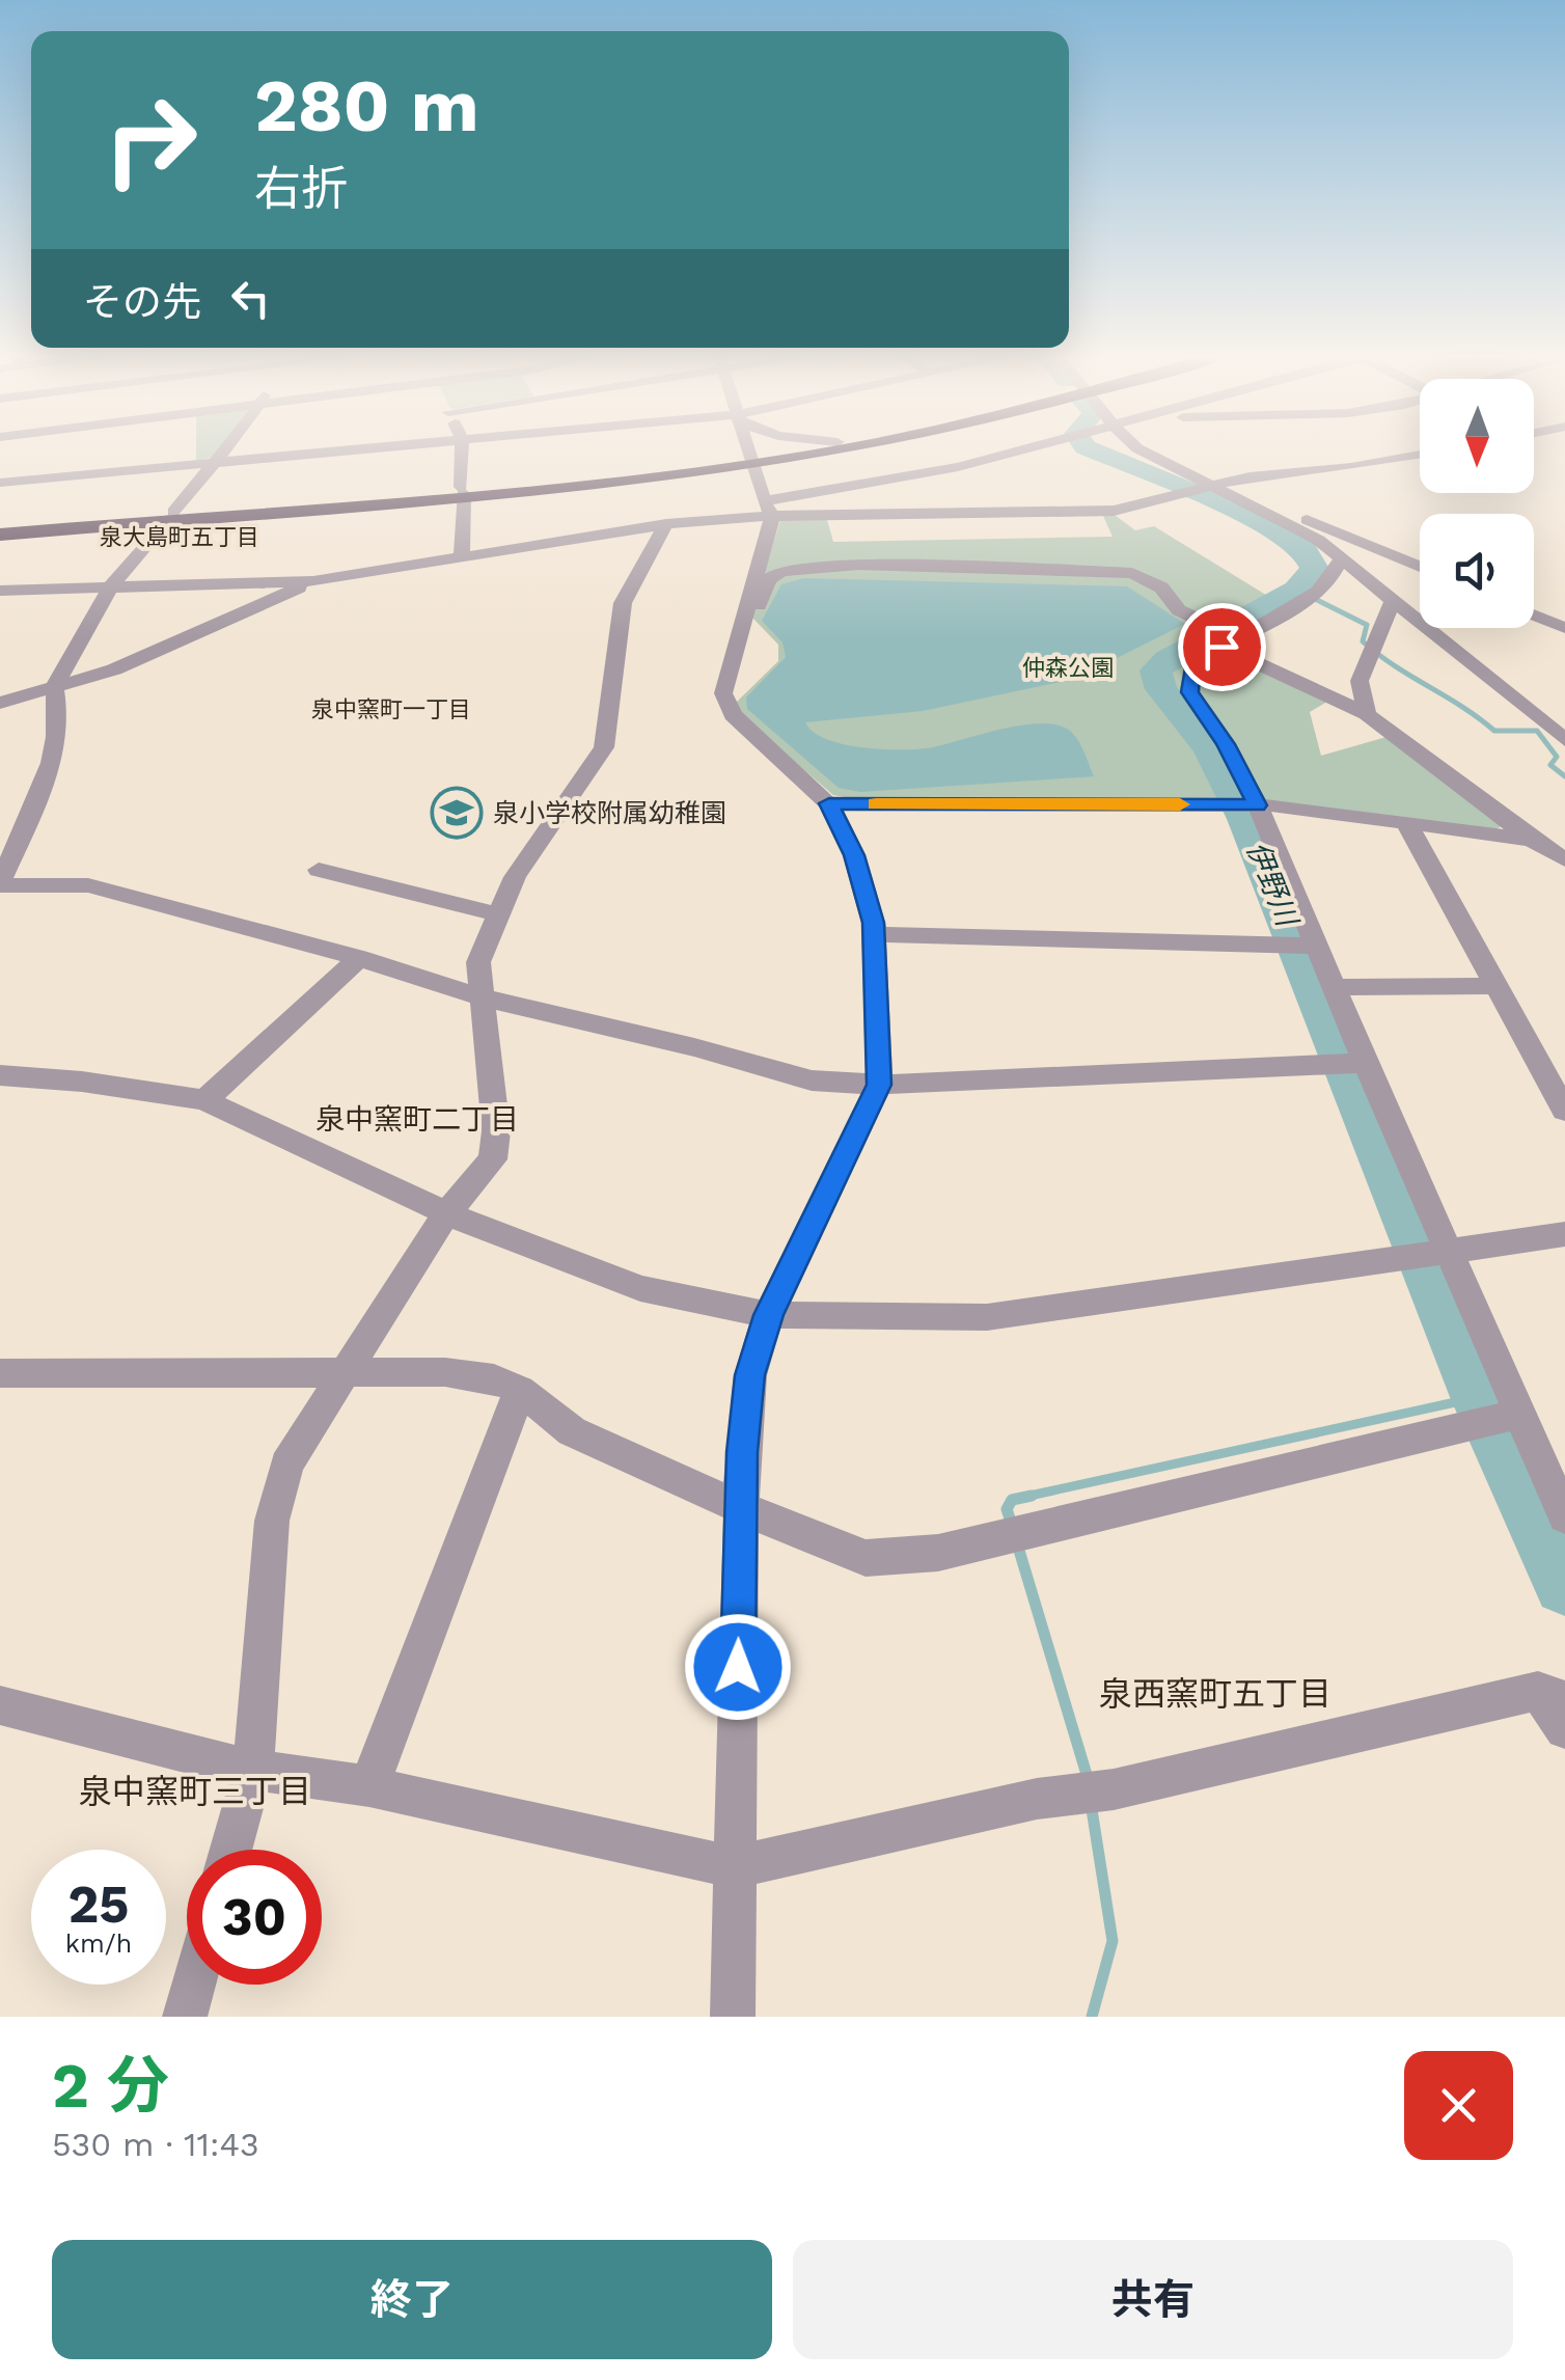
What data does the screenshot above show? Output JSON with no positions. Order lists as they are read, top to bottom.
{
  "districts": [
    "泉大島町五丁目",
    "泉中窯町一丁目",
    "泉中窯町二丁目",
    "泉西窯町五丁目",
    "泉中窯町三丁目"
  ],
  "water": ["伊野川"],
  "parks": ["仲森公園"],
  "places": {
    "school or university": ["泉小学校附属幼稚園"]
  },
  "north": "bottom",
  "page": {
    "turn": ["280 m", "右折"],
    "then": "その先",
    "speed": "25 km/h",
    "limit": "30",
    "heading": ["2 分", "530 m · 11:43"],
    "buttons": ["終了", "共有"]
  }
}
